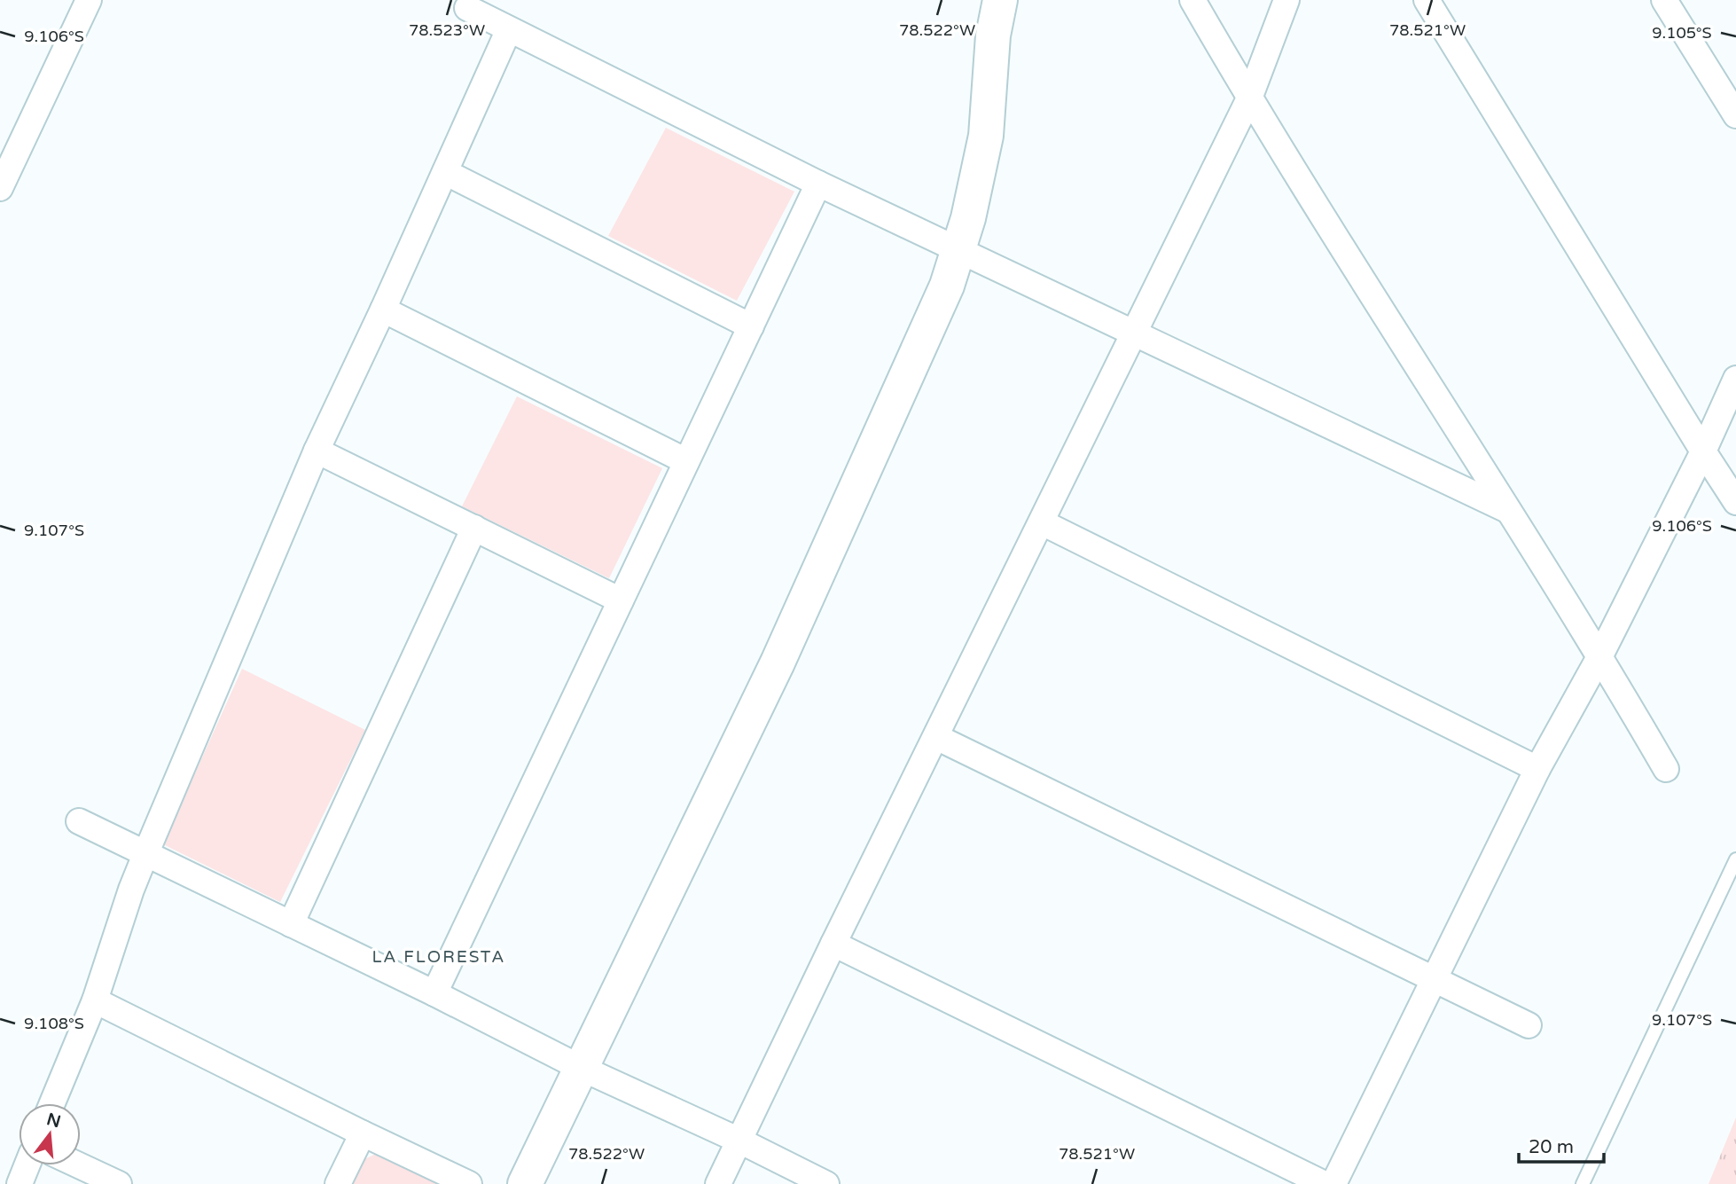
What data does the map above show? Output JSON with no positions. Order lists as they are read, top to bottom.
{
  "districts": ["LA FLORESTA"],
  "scale_bar": "20 m",
  "north": "top",
  "coordinates": [
    "78.523°W",
    "78.522°W",
    "78.521°W",
    "9.105°S",
    "9.106°S",
    "9.107°S",
    "9.108°S"
  ]
}
